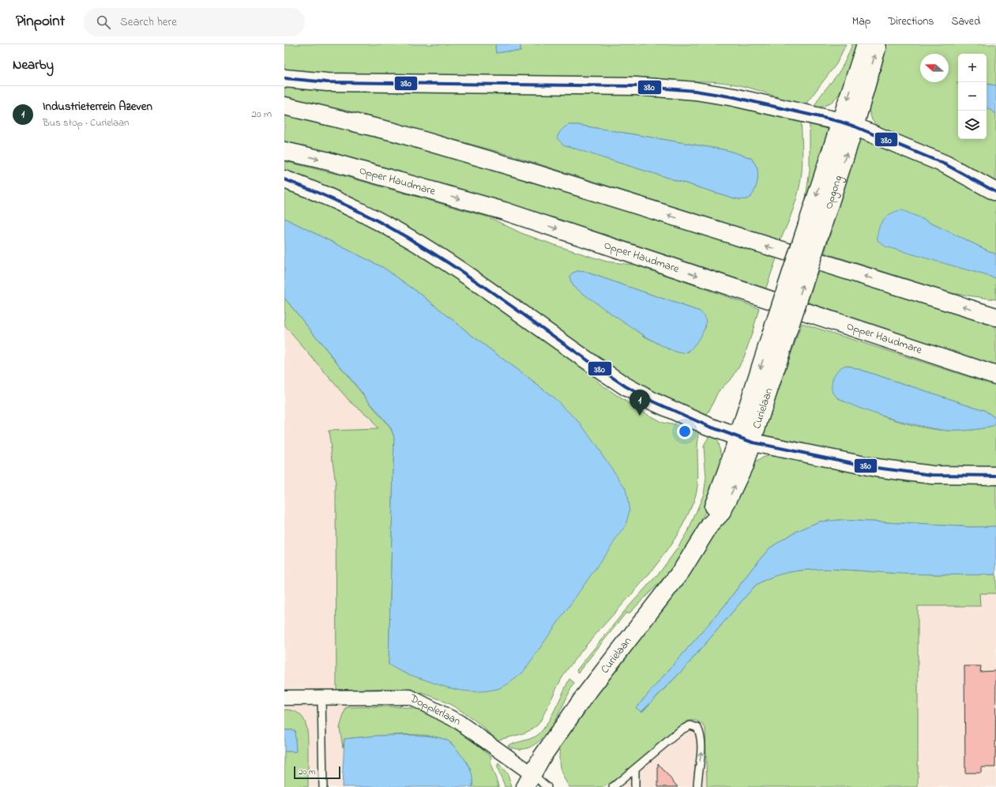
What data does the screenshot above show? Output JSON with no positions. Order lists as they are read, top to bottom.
{
  "streets": {
    "main road": ["Opper Haudmare", "Opgong", "Curielaan"],
    "street": ["Dopplerlaan"]
  },
  "crossings": [
    ["Opgong", "Curielaan"],
    ["Curielaan", "Dopplerlaan"]
  ],
  "lines": ["transit line 380"],
  "scale_bar": "20 m",
  "north": "left",
  "page": {
    "header": "Pinpoint",
    "search": "Search here",
    "nav": ["Map", "Directions", "Saved"],
    "heading": "Nearby",
    "map_buttons": ["+", "−"],
    "list": [
      {
        "mark": "1",
        "name": "Industrieterrein Azeven",
        "note": "Bus stop · Curielaan",
        "value": "20 m"
      }
    ],
    "pins": "1",
    "scale": "20 m"
  }
}
